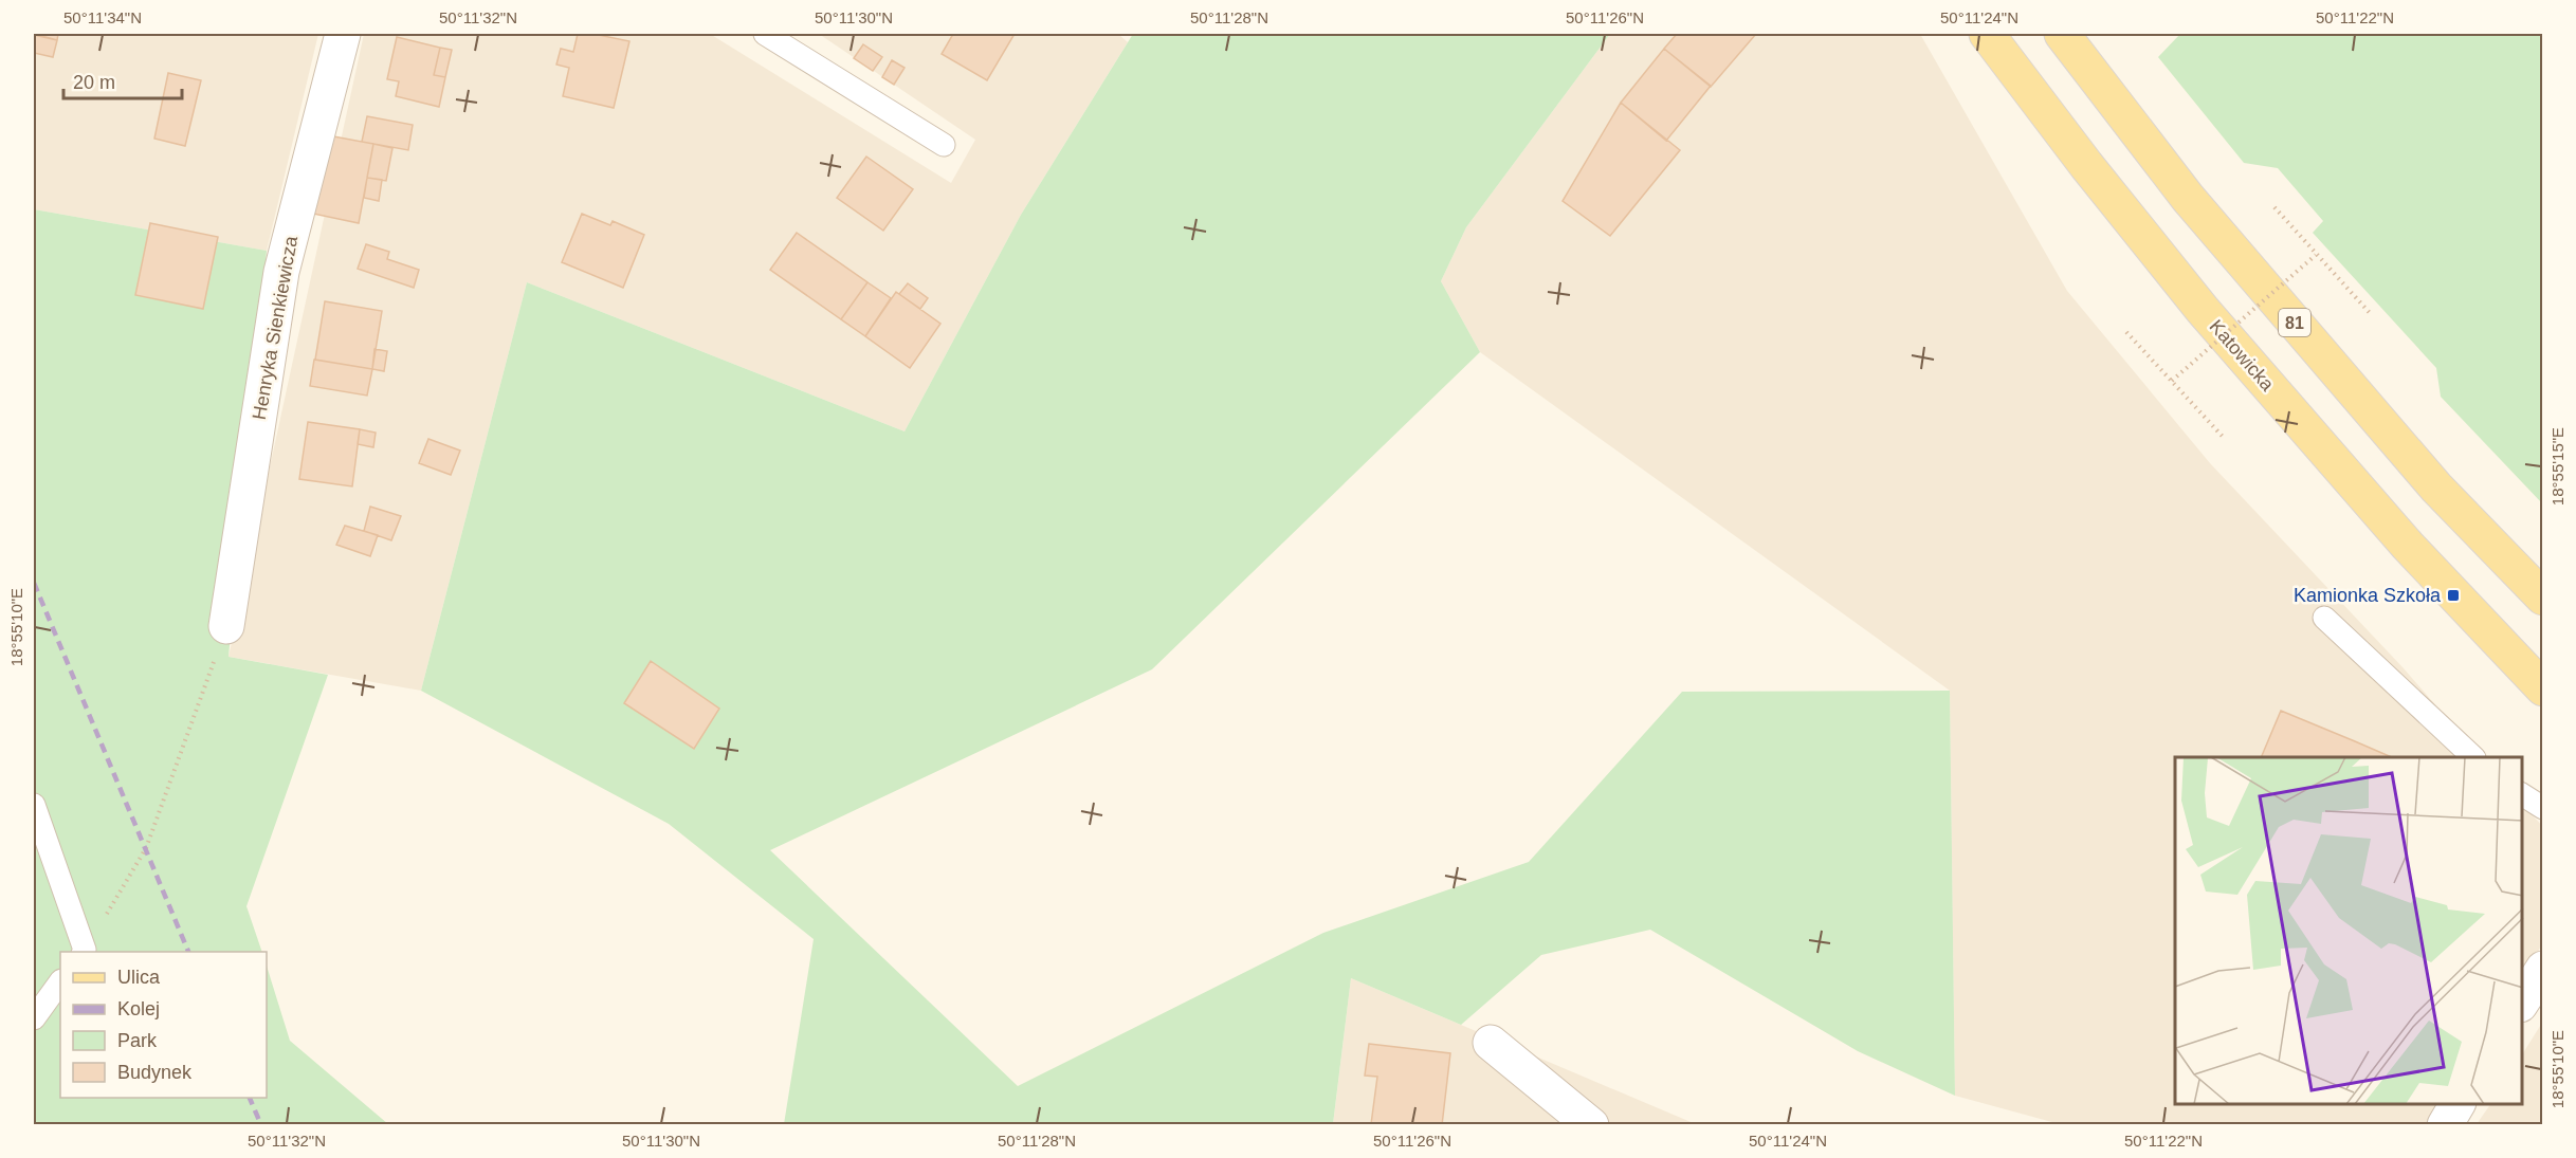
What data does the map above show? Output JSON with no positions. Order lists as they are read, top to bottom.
{
  "streets": {
    "main road": ["81", "Katowicka"],
    "street": ["Henryka Sienkiewicza"]
  },
  "places": {
    "transit": ["Kamionka Szkoła"]
  },
  "legend": [
    "Ulica",
    "Kolej",
    "Park",
    "Budynek"
  ],
  "scale_bar": "20 m",
  "coordinates": [
    "50°11'34\"N",
    "50°11'32\"N",
    "50°11'30\"N",
    "50°11'28\"N",
    "50°11'26\"N",
    "50°11'24\"N",
    "50°11'22\"N",
    "18°55'15\"E",
    "18°55'10\"E"
  ]
}
